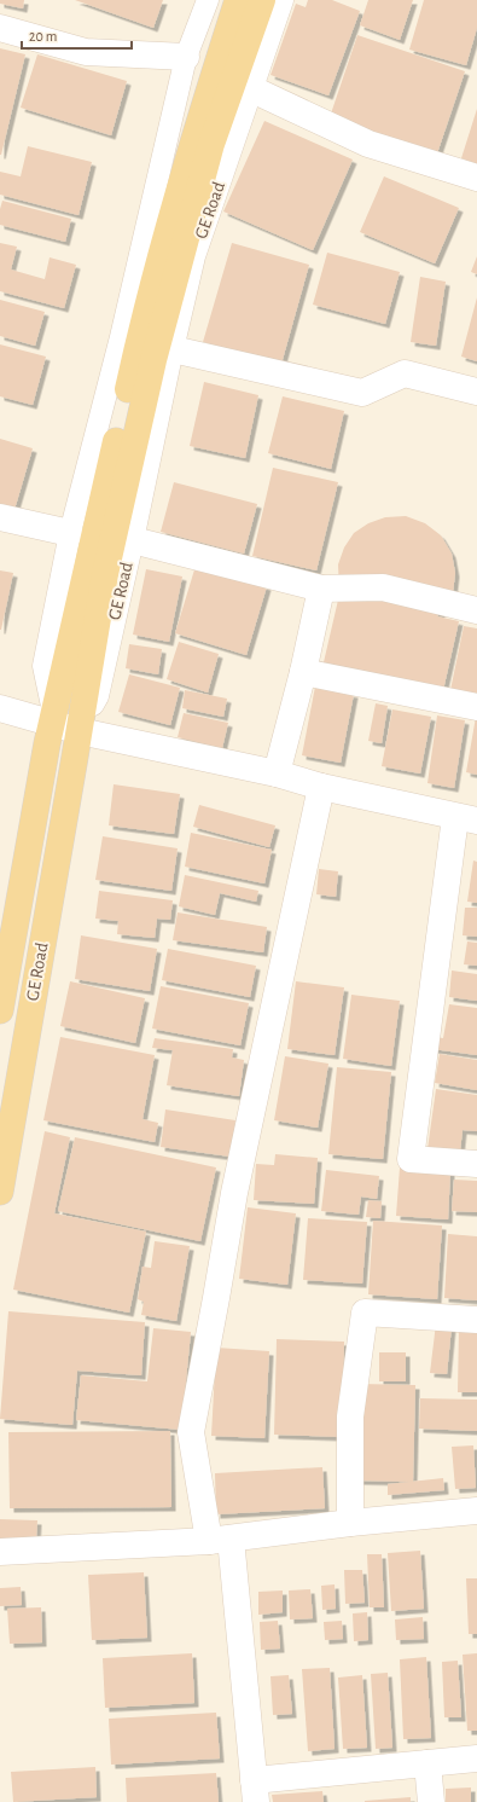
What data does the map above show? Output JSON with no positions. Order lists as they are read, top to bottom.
{
  "streets": {
    "main road": ["GE Road"]
  },
  "scale_bar": "20 m"
}
